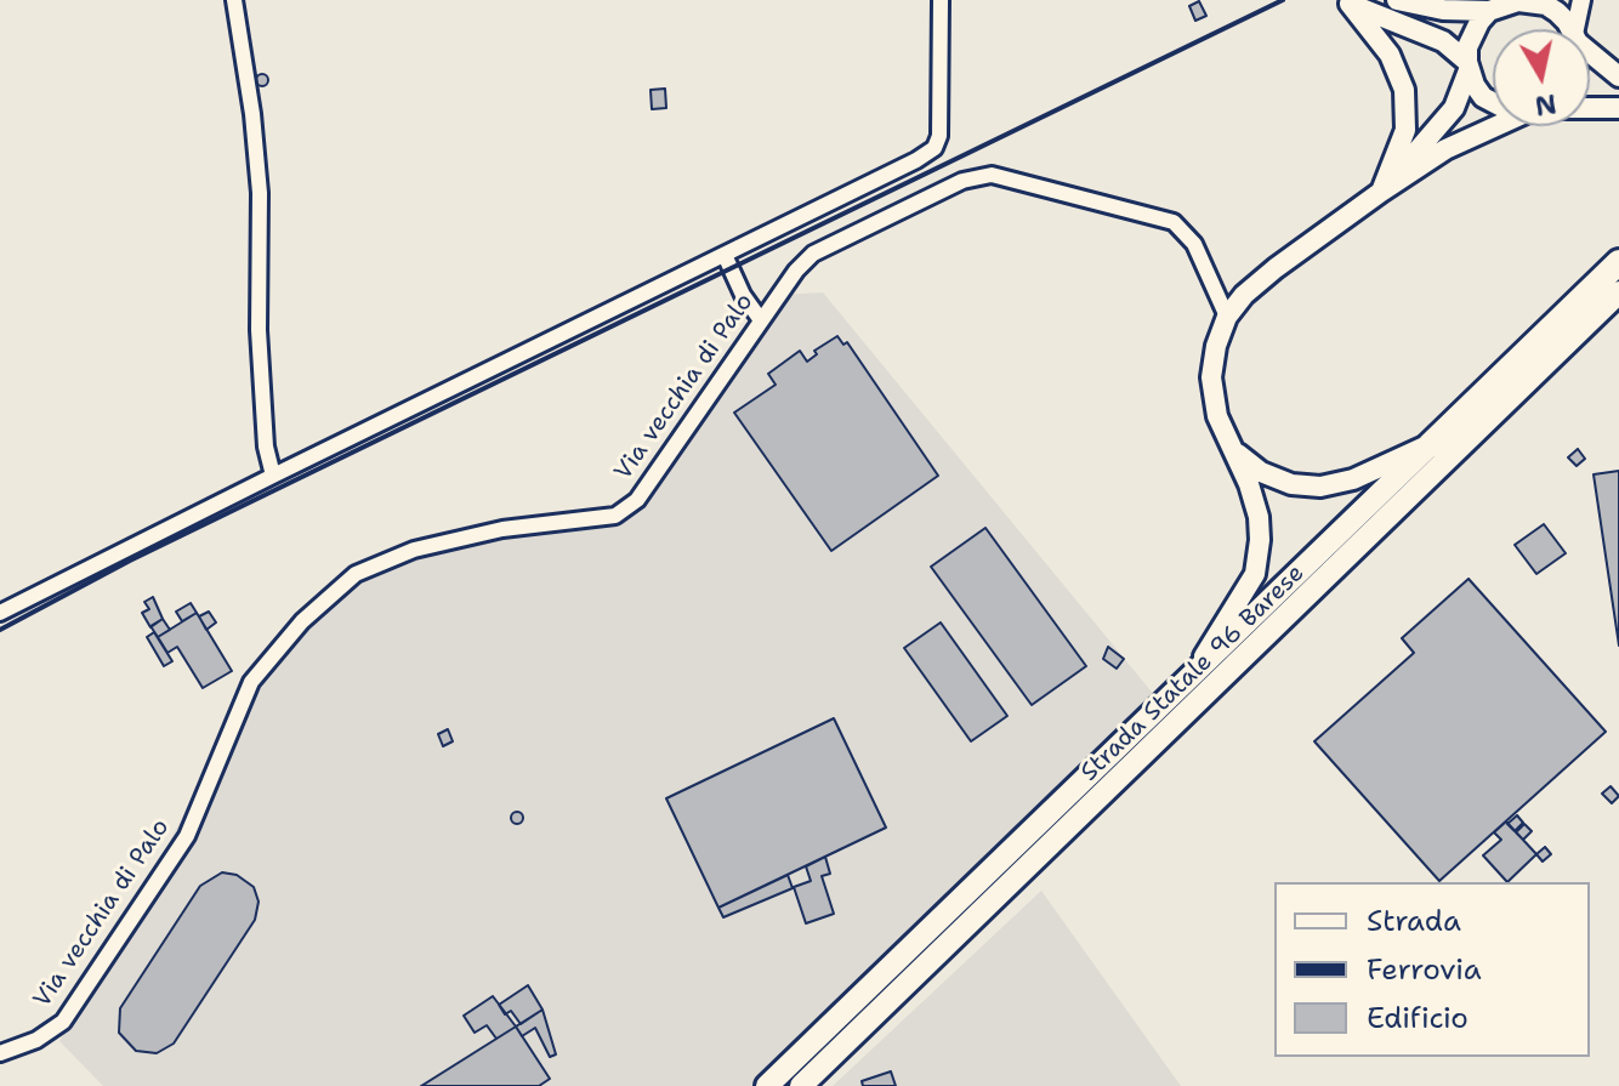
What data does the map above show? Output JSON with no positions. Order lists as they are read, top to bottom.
{
  "streets": {
    "highway": ["Strada Statale 96 Barese"],
    "street": ["Via vecchia di Palo"]
  },
  "legend": ["Strada", "Ferrovia", "Edificio"],
  "north": "bottom"
}
